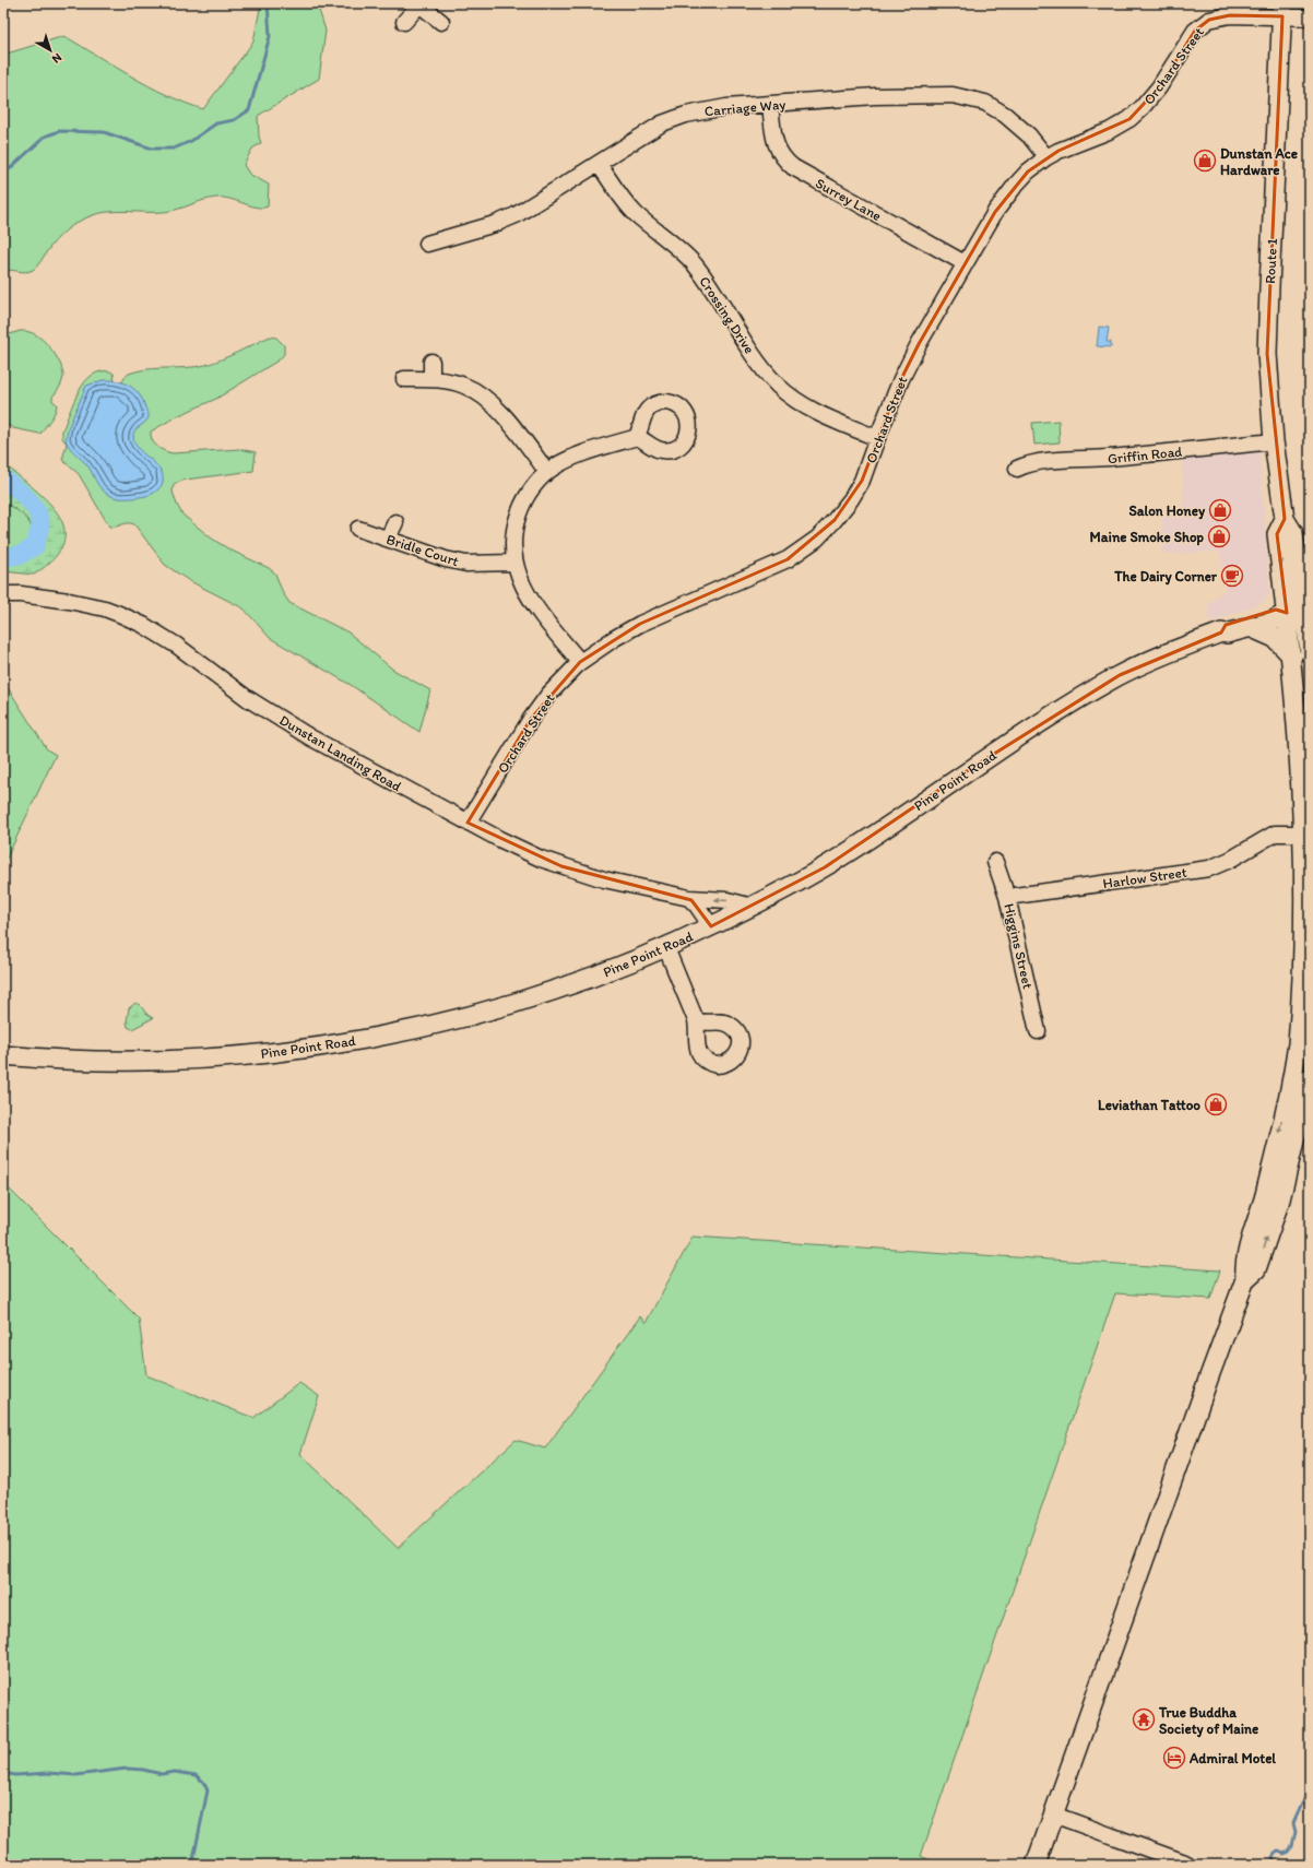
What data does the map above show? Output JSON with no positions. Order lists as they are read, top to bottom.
{
  "streets": {
    "main road": ["Route 1", "Pine Point Road"],
    "street": [
      "Orchard Street",
      "Carriage Way",
      "Surrey Lane",
      "Crossing Drive",
      "Griffin Road",
      "Bridle Court",
      "Dunstan Landing Road",
      "Harlow Street",
      "Higgins Street"
    ]
  },
  "crossings": [
    ["Orchard Street", "Carriage Way"],
    ["Orchard Street", "Surrey Lane"],
    ["Orchard Street", "Route 1"],
    ["Orchard Street", "Crossing Drive"],
    ["Orchard Street", "Dunstan Landing Road"],
    ["Carriage Way", "Surrey Lane"],
    ["Carriage Way", "Crossing Drive"],
    ["Route 1", "Griffin Road"],
    ["Route 1", "Pine Point Road"],
    ["Route 1", "Harlow Street"],
    ["Dunstan Landing Road", "Pine Point Road"],
    ["Harlow Street", "Higgins Street"]
  ],
  "places": {
    "shop": [
      "Dunstan Ace Hardware",
      "Salon Honey",
      "Maine Smoke Shop",
      "Leviathan Tattoo"
    ],
    "cafe": ["The Dairy Corner"],
    "temple": ["True Buddha Society of Maine"],
    "hotel": ["Admiral Motel"]
  },
  "north": "bottom right"
}
